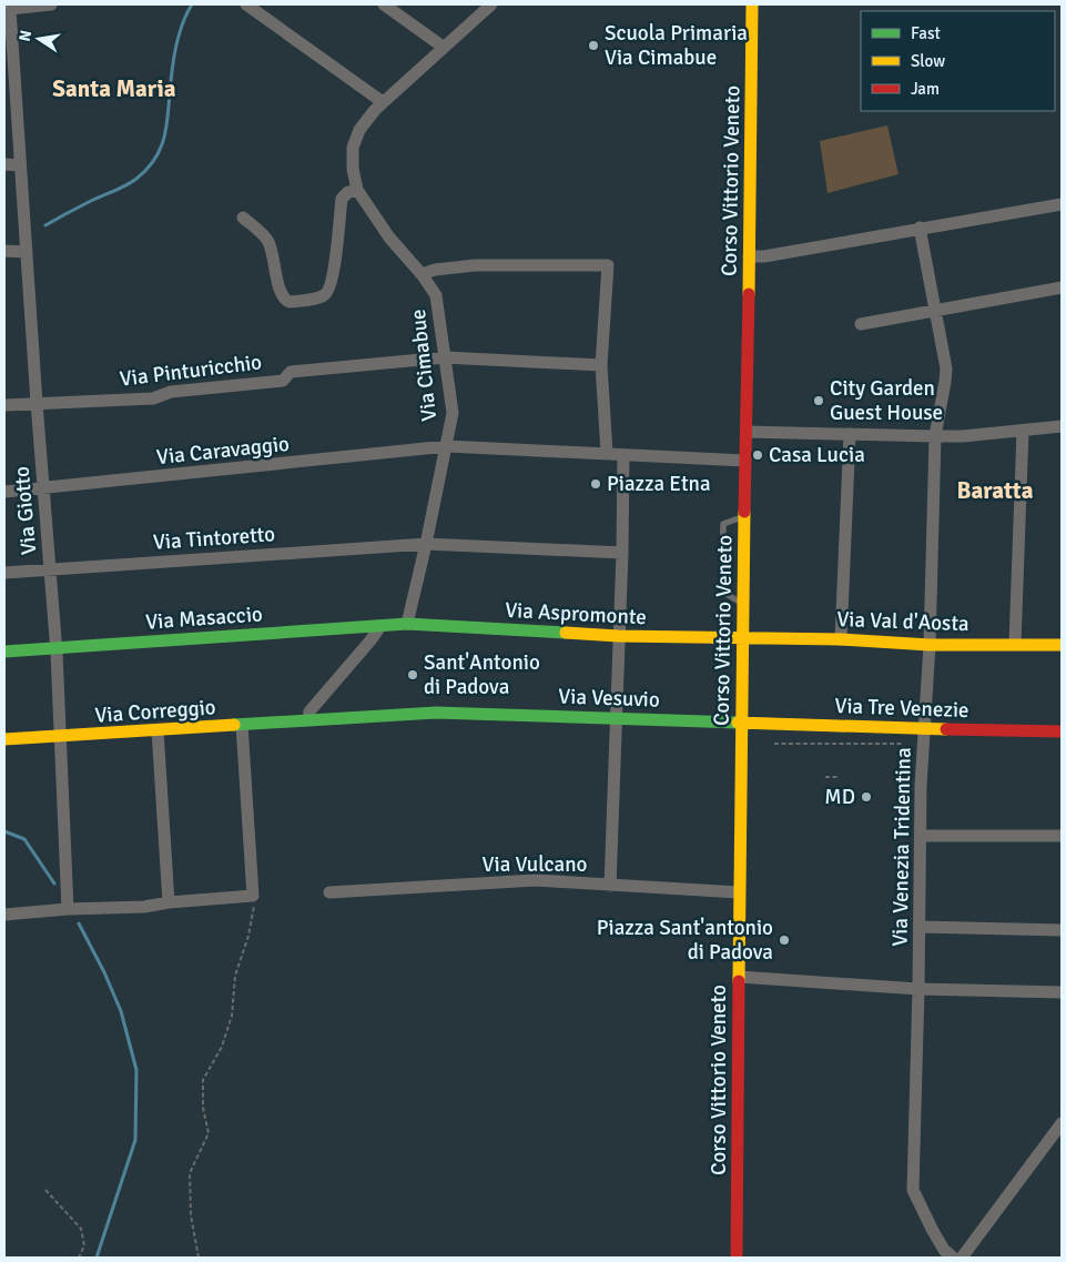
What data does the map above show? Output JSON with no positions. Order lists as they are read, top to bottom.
{
  "streets": {
    "street": [
      "Corso Vittorio Veneto",
      "Via Cimabue",
      "Via Pinturicchio",
      "Via Caravaggio",
      "Via Giotto",
      "Via Tintoretto",
      "Via Aspromonte",
      "Via Masaccio",
      "Via Val d'Aosta",
      "Via Vesuvio",
      "Via Tre Venezie",
      "Via Correggio",
      "Via Venezia Tridentina",
      "Via Vulcano"
    ]
  },
  "crossings": [
    ["Corso Vittorio Veneto", "Via Caravaggio"],
    ["Corso Vittorio Veneto", "Via Aspromonte"],
    ["Corso Vittorio Veneto", "Via Val d'Aosta"],
    ["Corso Vittorio Veneto", "Via Vesuvio"],
    ["Corso Vittorio Veneto", "Via Tre Venezie"],
    ["Corso Vittorio Veneto", "Via Vulcano"],
    ["Via Cimabue", "Via Pinturicchio"],
    ["Via Cimabue", "Via Caravaggio"],
    ["Via Cimabue", "Via Tintoretto"],
    ["Via Cimabue", "Via Aspromonte"],
    ["Via Cimabue", "Via Masaccio"],
    ["Via Pinturicchio", "Via Giotto"],
    ["Via Caravaggio", "Via Giotto"],
    ["Via Giotto", "Via Tintoretto"],
    ["Via Giotto", "Via Masaccio"],
    ["Via Giotto", "Via Correggio"],
    ["Via Aspromonte", "Via Masaccio"],
    ["Via Aspromonte", "Via Val d'Aosta"],
    ["Via Val d'Aosta", "Via Venezia Tridentina"],
    ["Via Vesuvio", "Via Tre Venezie"],
    ["Via Vesuvio", "Via Correggio"],
    ["Via Tre Venezie", "Via Venezia Tridentina"]
  ],
  "districts": ["Santa Maria", "Baratta"],
  "places": [
    "Scuola Primaria Via Cimabue",
    "City Garden Guest House",
    "Casa Lucia",
    "Piazza Etna",
    "Sant'Antonio di Padova",
    "MD",
    "Piazza Sant'antonio di Padova"
  ],
  "legend": ["Fast", "Slow", "Jam"],
  "north": "left"
}
